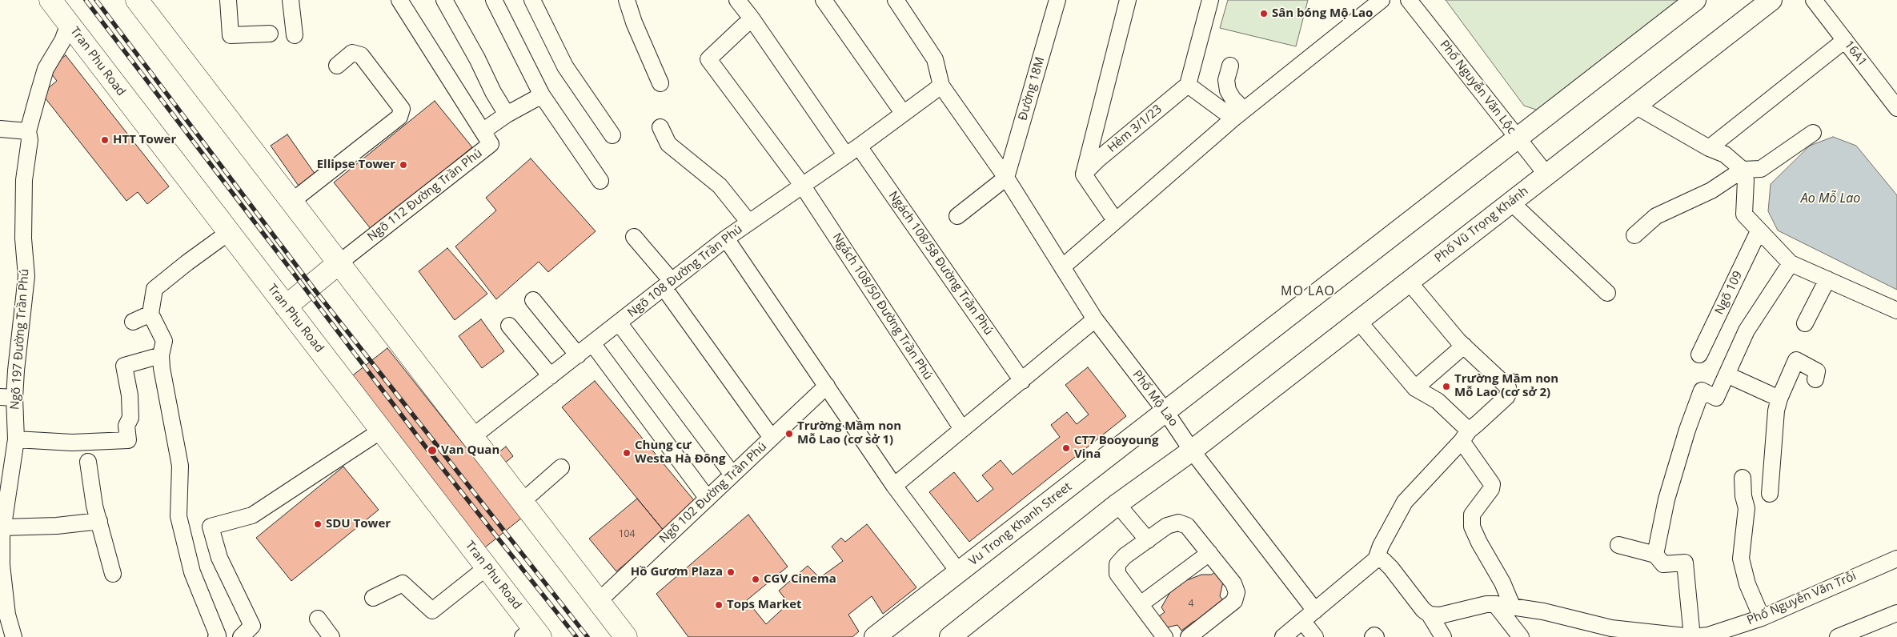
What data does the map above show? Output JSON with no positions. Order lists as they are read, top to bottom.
{
  "streets": {
    "highway": ["Tran Phu Road"],
    "main road": ["Phố Vũ Trọng Khánh", "Vu Trong Khanh Street"],
    "street": [
      "16A1",
      "Phố Nguyễn Văn Lộc",
      "Đường 18M",
      "Hẻm 3/1/23",
      "Ngõ 112 Đường Trần Phú",
      "Ngách 108/58 Đường Trần Phú",
      "Ngõ 108 Đường Trần Phú",
      "Ngõ 109",
      "Ngách 108/50 Đường Trần Phú",
      "Ngõ 197 Đường Trần Phú",
      "Phố Mộ Lao",
      "Ngõ 102 Đường Trần Phú",
      "Phố Nguyễn Văn Trỗi"
    ]
  },
  "crossings": [
    ["Tran Phu Road", "Ngõ 197 Đường Trần Phú"],
    ["Phố Nguyễn Văn Lộc", "Phố Vũ Trọng Khánh"],
    ["Đường 18M", "Phố Mộ Lao"],
    ["Phố Vũ Trọng Khánh", "Phố Mộ Lao"],
    ["Ngách 108/58 Đường Trần Phú", "Ngõ 108 Đường Trần Phú"],
    ["Ngách 108/58 Đường Trần Phú", "Ngách 108/50 Đường Trần Phú"],
    ["Ngõ 108 Đường Trần Phú", "Ngách 108/50 Đường Trần Phú"],
    ["Ngõ 108 Đường Trần Phú", "Phố Mộ Lao"],
    ["Phố Mộ Lao", "Vu Trong Khanh Street"]
  ],
  "districts": ["MO LAO"],
  "water": ["Ao Mỗ Lao"],
  "places": [
    "Sân bóng Mộ Lao",
    "HTT Tower",
    "Ellipse Tower",
    "Trường Mầm non Mỗ Lao (cơ sở 2)",
    "Trường Mầm non Mỗ Lao (cơ sở 1)",
    "CT7 Booyoung Vina",
    "Van Quan",
    "Chung cư Westa Hà Đông",
    "SDU Tower",
    "Hồ Gươm Plaza",
    "CGV Cinema",
    "Tops Market"
  ],
  "house_numbers": ["104", "4"]
}
